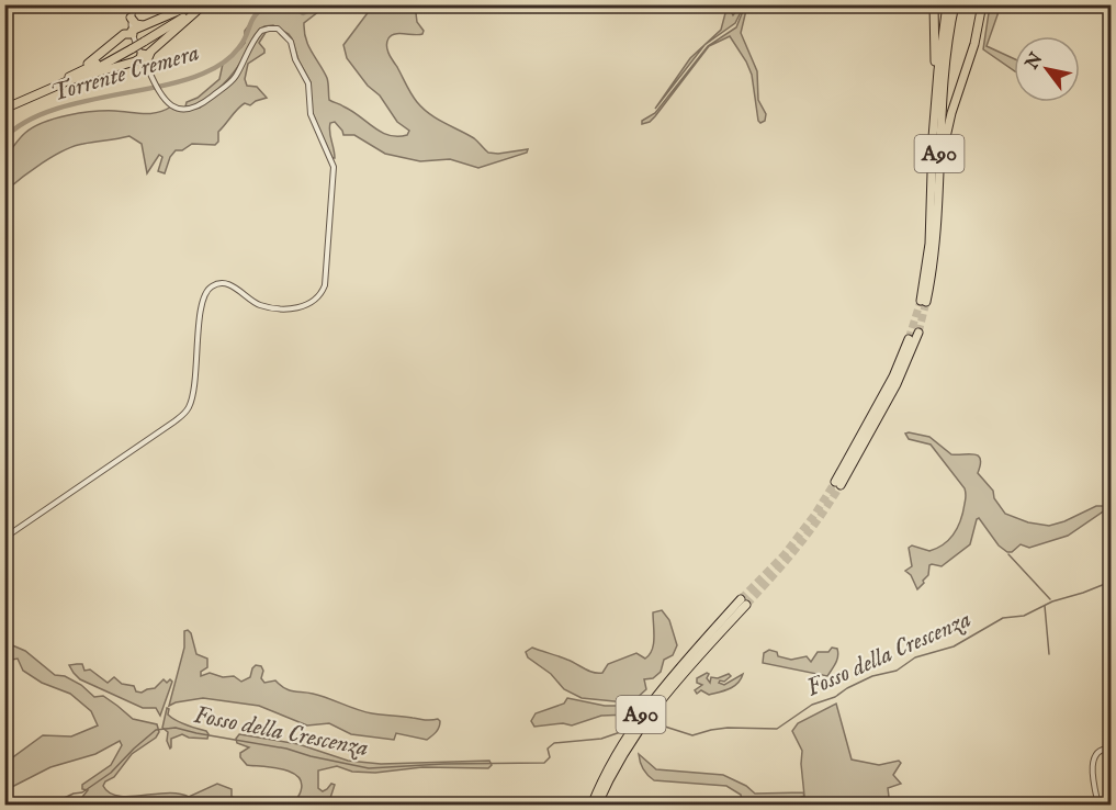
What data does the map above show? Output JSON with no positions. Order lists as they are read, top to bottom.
{
  "streets": {
    "highway": ["A90"]
  },
  "water": ["Torrente Cremera", "Fosso della Crescenza"],
  "north": "top left"
}
